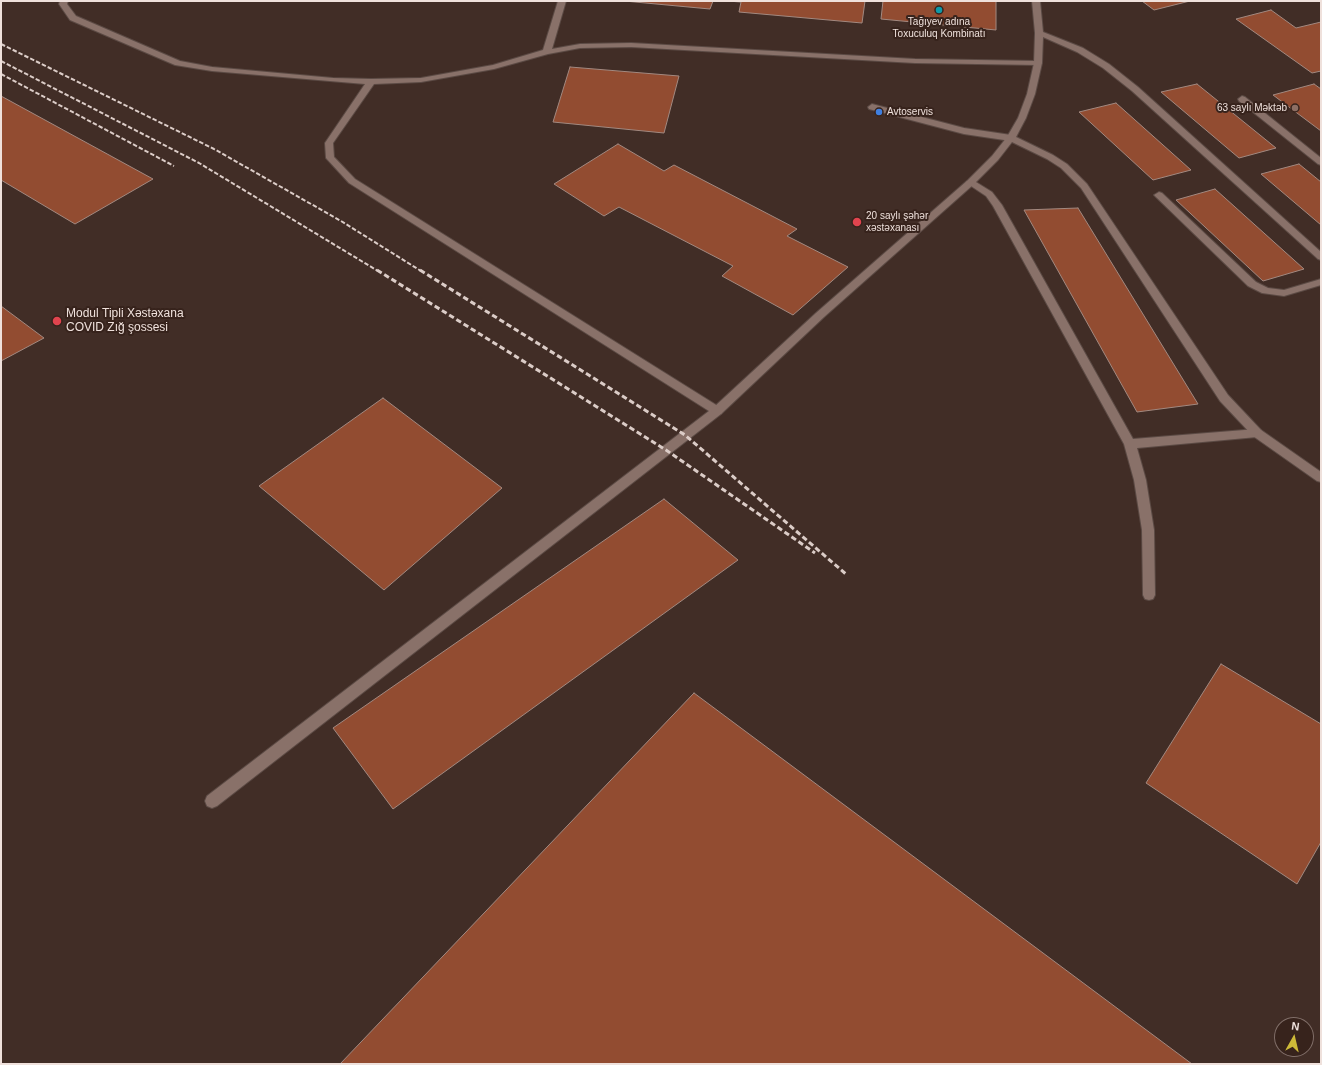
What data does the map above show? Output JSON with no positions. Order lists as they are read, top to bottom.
{
  "places": [
    "Tağıyev adına Toxuculuq Kombinatı",
    "63 saylı Məktəb",
    "Avtoservis",
    "20 saylı şəhər xəstəxanası",
    "Modul Tipli Xəstəxana COVID Zığ şossesi"
  ],
  "north": "top"
}
